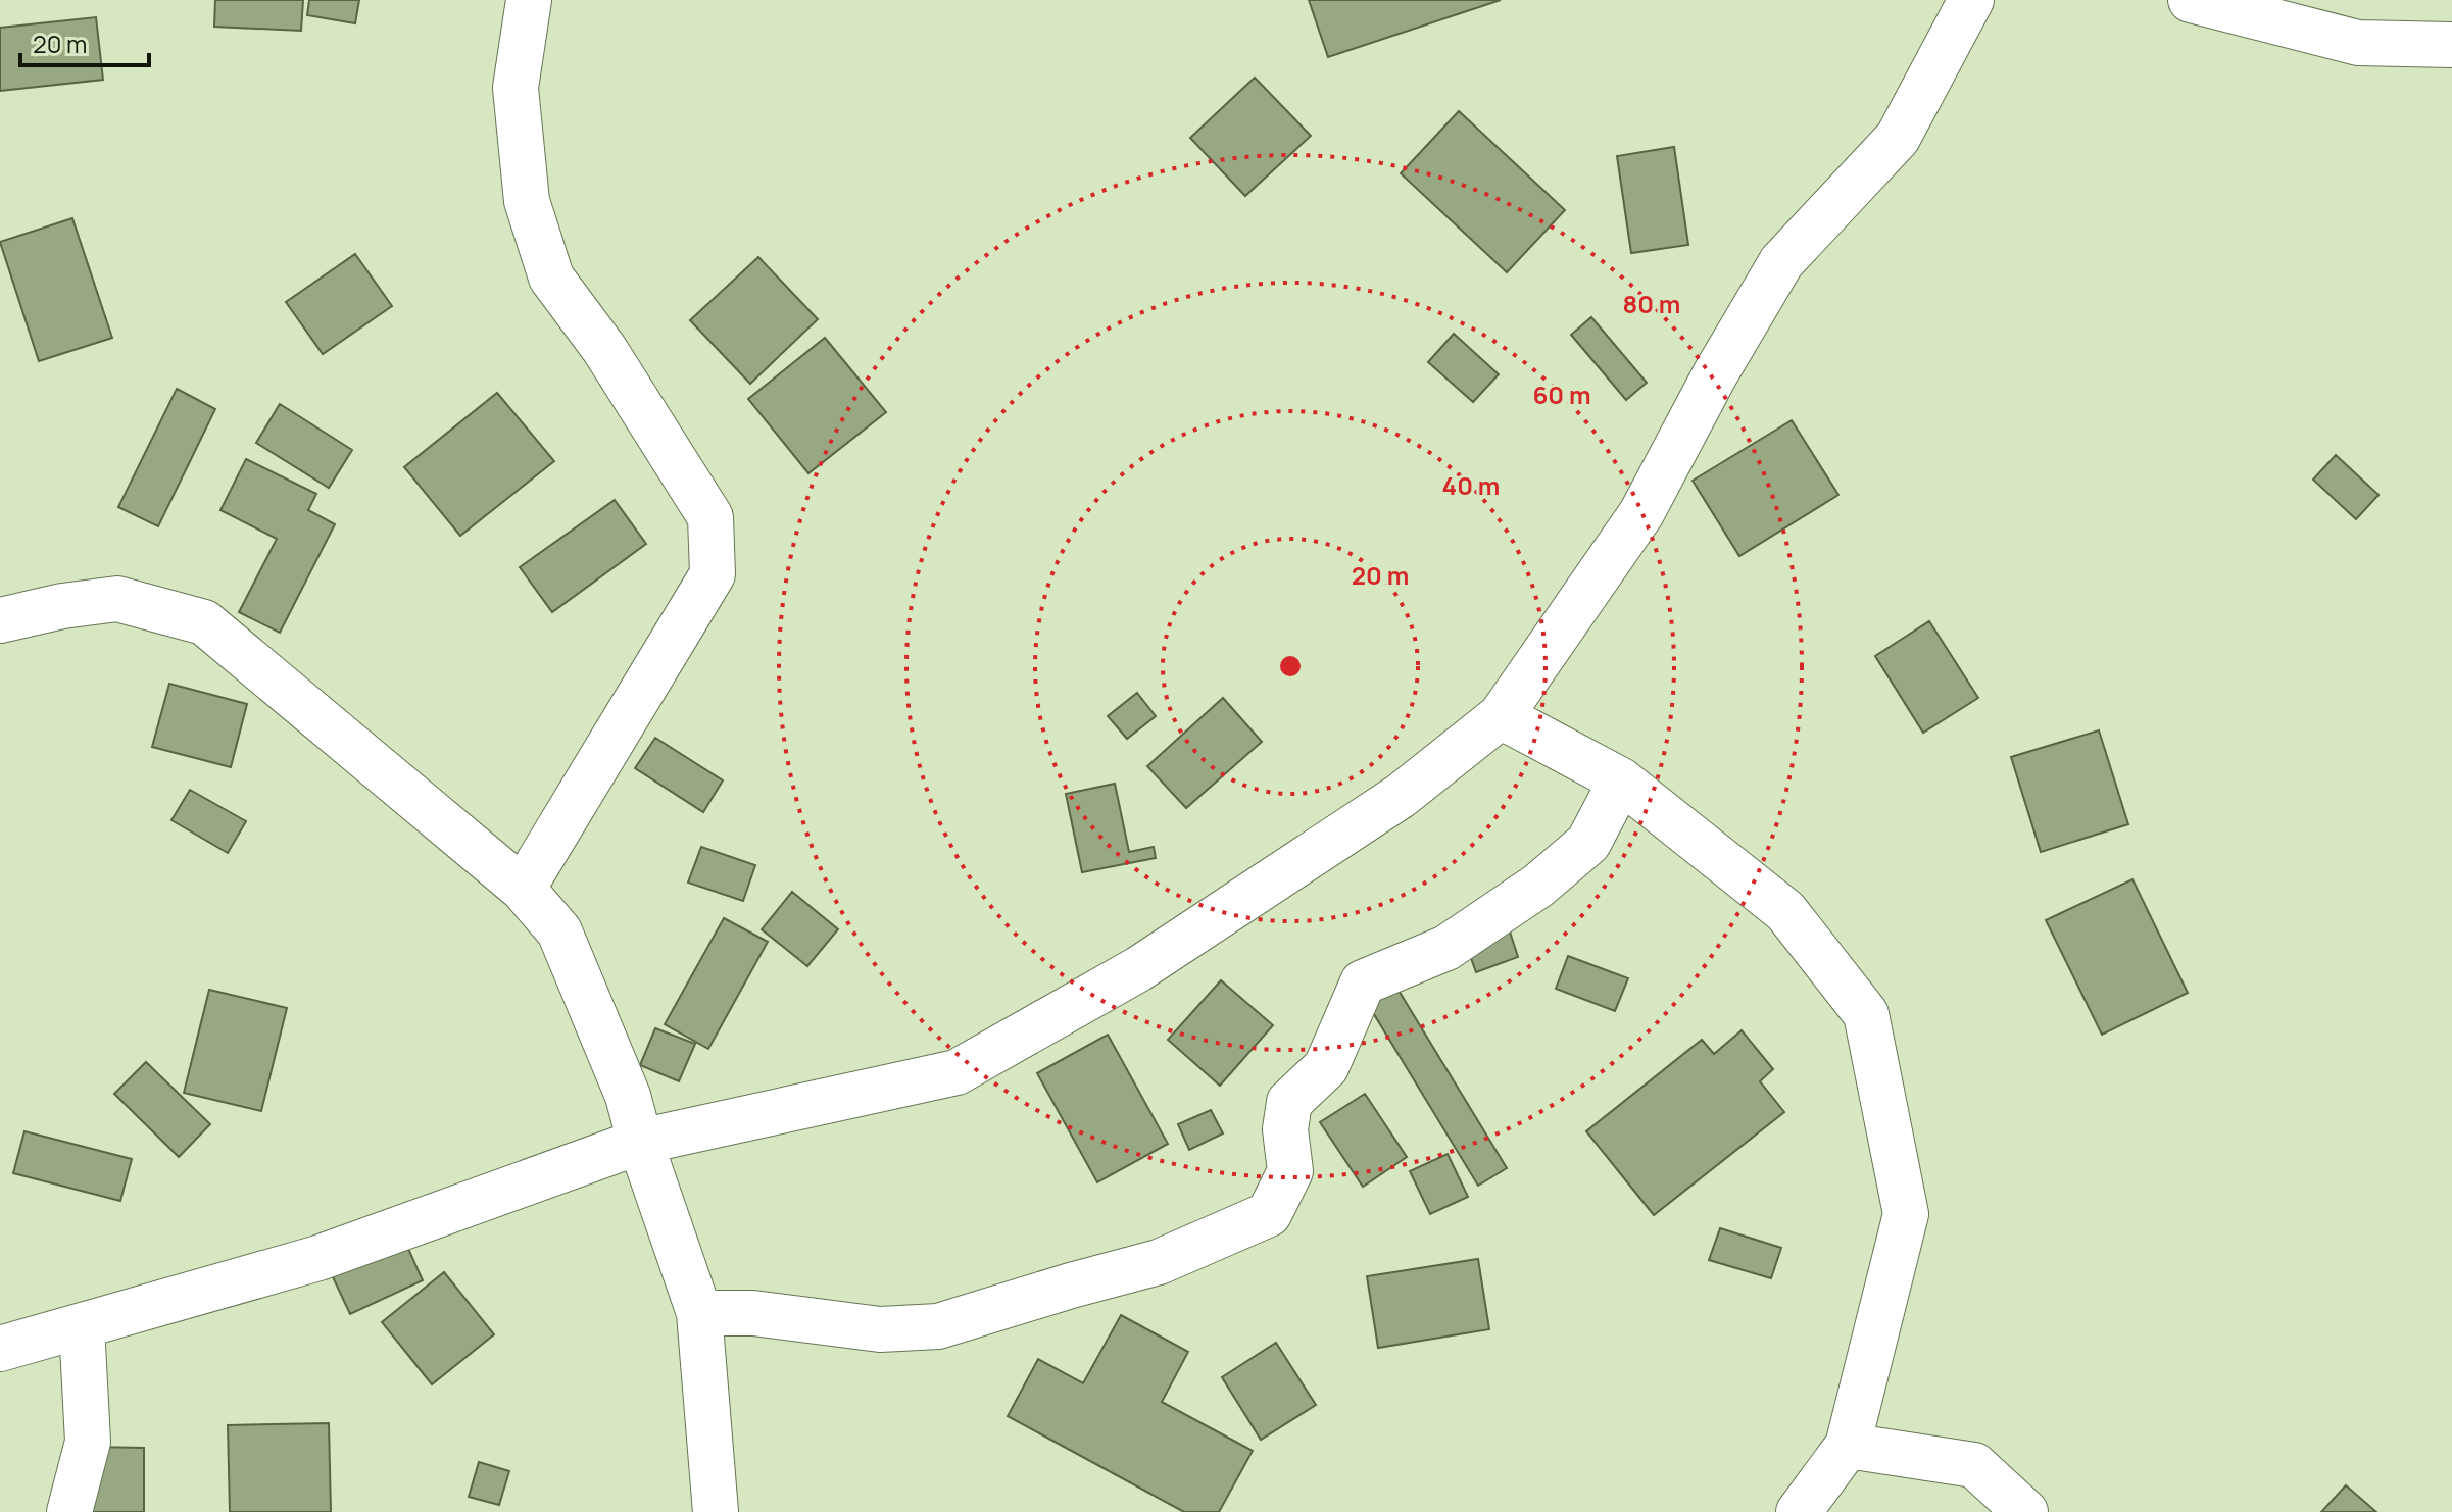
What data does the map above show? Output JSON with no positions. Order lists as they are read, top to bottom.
{
  "scale_bar": "20 m",
  "rings": [
    "80 m",
    "60 m",
    "40 m",
    "20 m"
  ]
}
